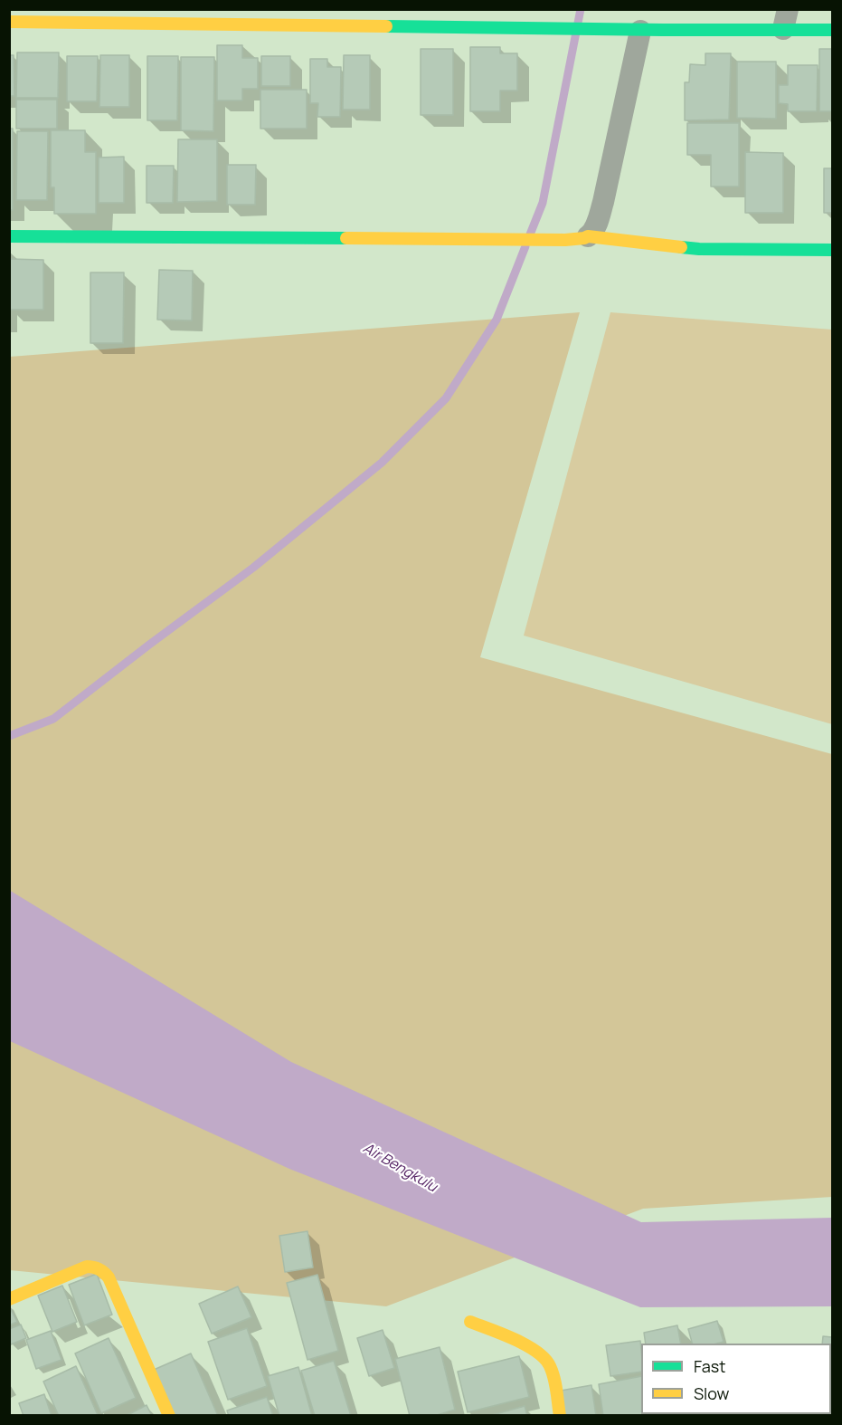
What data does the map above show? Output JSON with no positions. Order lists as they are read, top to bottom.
{
  "water": ["Air Bengkulu"],
  "legend": ["Fast", "Slow"]
}
